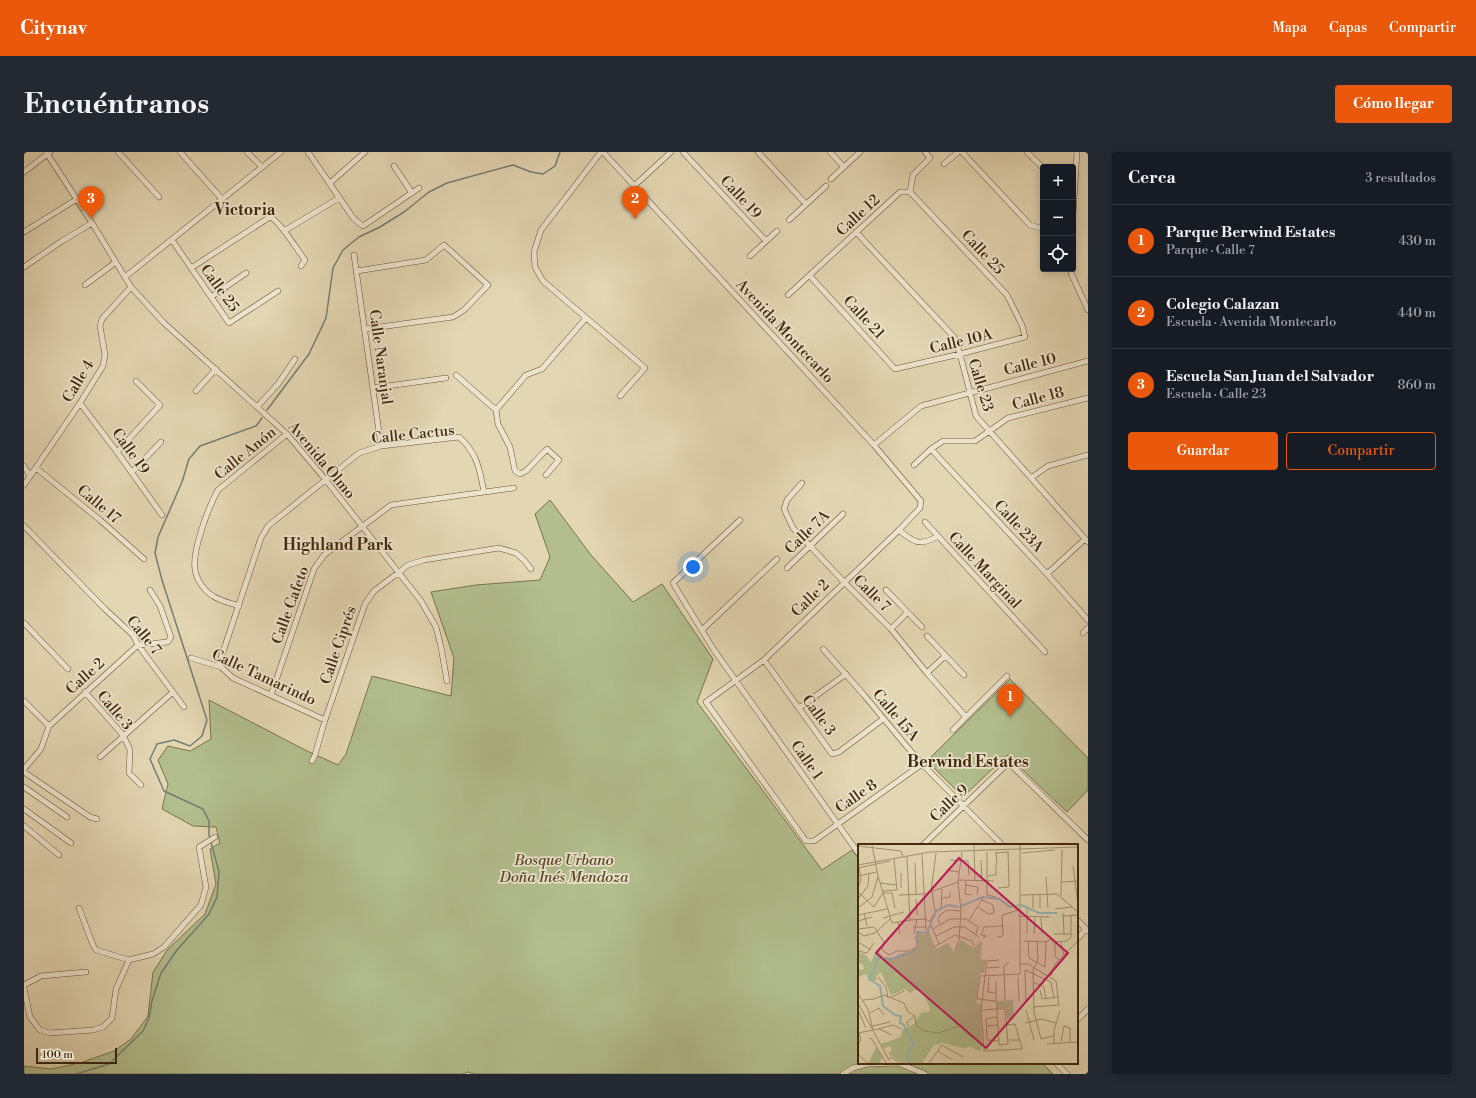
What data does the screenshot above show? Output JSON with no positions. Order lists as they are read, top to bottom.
{
  "streets": {
    "street": [
      "Calle 19",
      "Calle 12",
      "Calle 25",
      "Calle 21",
      "Avenida Montecarlo",
      "Calle 10A",
      "Calle Naranjal",
      "Calle 10",
      "Calle 4",
      "Calle 23",
      "Calle 18",
      "Calle Cactus",
      "Calle Anón",
      "Avenida Olmo",
      "Calle 17",
      "Calle 23A",
      "Calle 7A",
      "Calle Marginal",
      "Calle 7",
      "Calle 2",
      "Calle Cafeto",
      "Calle Ciprés",
      "Calle Tamarindo",
      "Calle 3",
      "Calle 15A",
      "Calle 1",
      "Calle 8",
      "Calle 9"
    ]
  },
  "crossings": [
    ["Calle 19", "Calle 4"],
    ["Calle 12", "Calle 25"],
    ["Calle 12", "Calle 21"],
    ["Calle 12", "Calle 23"],
    ["Calle 25", "Calle 10A"],
    ["Calle 21", "Calle 10A"],
    ["Avenida Montecarlo", "Calle 10"],
    ["Avenida Montecarlo", "Calle Marginal"],
    ["Avenida Montecarlo", "Calle 2"],
    ["Calle 10A", "Calle 23"],
    ["Calle Naranjal", "Calle Cactus"],
    ["Calle 10", "Calle 23"],
    ["Calle 4", "Avenida Olmo"],
    ["Calle 4", "Calle 17"],
    ["Calle 23", "Calle 18"],
    ["Calle 18", "Calle 23A"],
    ["Calle Cactus", "Calle Anón"],
    ["Calle Cactus", "Avenida Olmo"],
    ["Calle Cactus", "Calle Cafeto"],
    ["Calle Cactus", "Calle Tamarindo"],
    ["Calle Anón", "Avenida Olmo"],
    ["Avenida Olmo", "Calle Cafeto"],
    ["Avenida Olmo", "Calle Ciprés"],
    ["Calle 7A", "Calle 7"],
    ["Calle Marginal", "Calle 2"],
    ["Calle 7", "Calle 2"],
    ["Calle 2", "Calle 3"],
    ["Calle 2", "Calle 1"],
    ["Calle 2", "Calle 8"],
    ["Calle Cafeto", "Calle Tamarindo"],
    ["Calle Ciprés", "Calle Tamarindo"],
    ["Calle 3", "Calle 15A"],
    ["Calle 15A", "Calle 8"],
    ["Calle 15A", "Calle 9"],
    ["Calle 1", "Calle 8"]
  ],
  "districts": ["Victoria", "Highland Park", "Berwind Estates"],
  "parks": ["Bosque Urbano Doña Inés Mendoza"],
  "scale_bar": "100 m",
  "page": {
    "header": "Citynav",
    "nav": ["Mapa", "Capas", "Compartir"],
    "buttons": [
      "Cómo llegar",
      ["Guardar", "Compartir"]
    ],
    "title": "Encuéntranos",
    "heading": ["Cerca", "3 resultados"],
    "map_buttons": ["+", "−"],
    "pins": ["2", "3", "1"],
    "list": [
      {
        "mark": "1",
        "name": "Parque Berwind Estates",
        "note": "Parque · Calle 7",
        "value": "430 m"
      },
      {
        "mark": "2",
        "name": "Colegio Calazan",
        "note": "Escuela · Avenida Montecarlo",
        "value": "440 m"
      },
      {
        "mark": "3",
        "name": "Escuela San Juan del Salvador",
        "note": "Escuela · Calle 23",
        "value": "860 m"
      }
    ],
    "scale": "100 m"
  }
}
